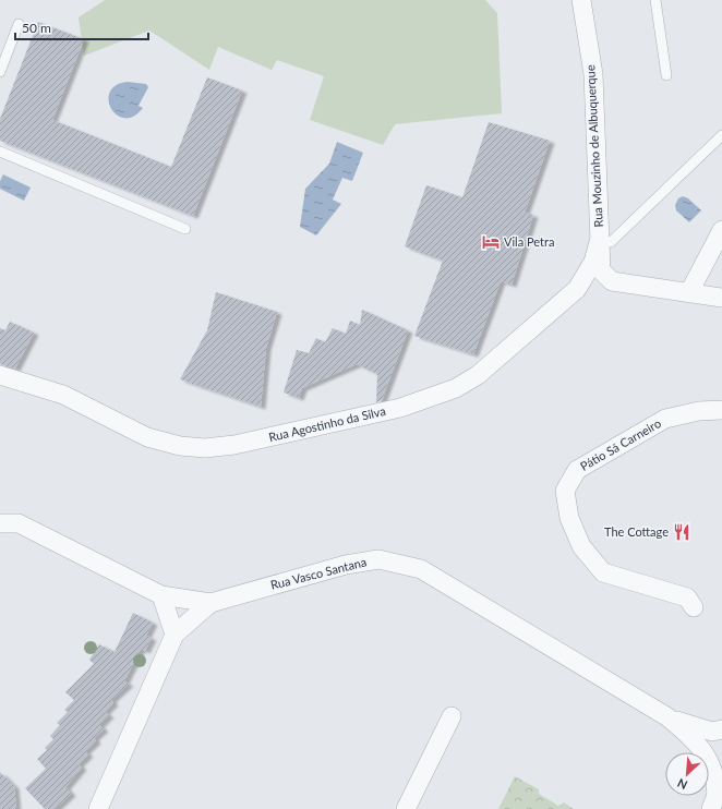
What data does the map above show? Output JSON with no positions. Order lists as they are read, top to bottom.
{
  "streets": {
    "street": [
      "Rua Mouzinho de Albuquerque",
      "Rua Agostinho da Silva",
      "Pátio Sá Carneiro",
      "Rua Vasco Santana"
    ]
  },
  "crossings": [
    ["Rua Mouzinho de Albuquerque", "Rua Agostinho da Silva"]
  ],
  "places": {
    "hotel": ["Vila Petra"],
    "restaurant": ["The Cottage"]
  },
  "scale_bar": "50 m",
  "north": "bottom left"
}
